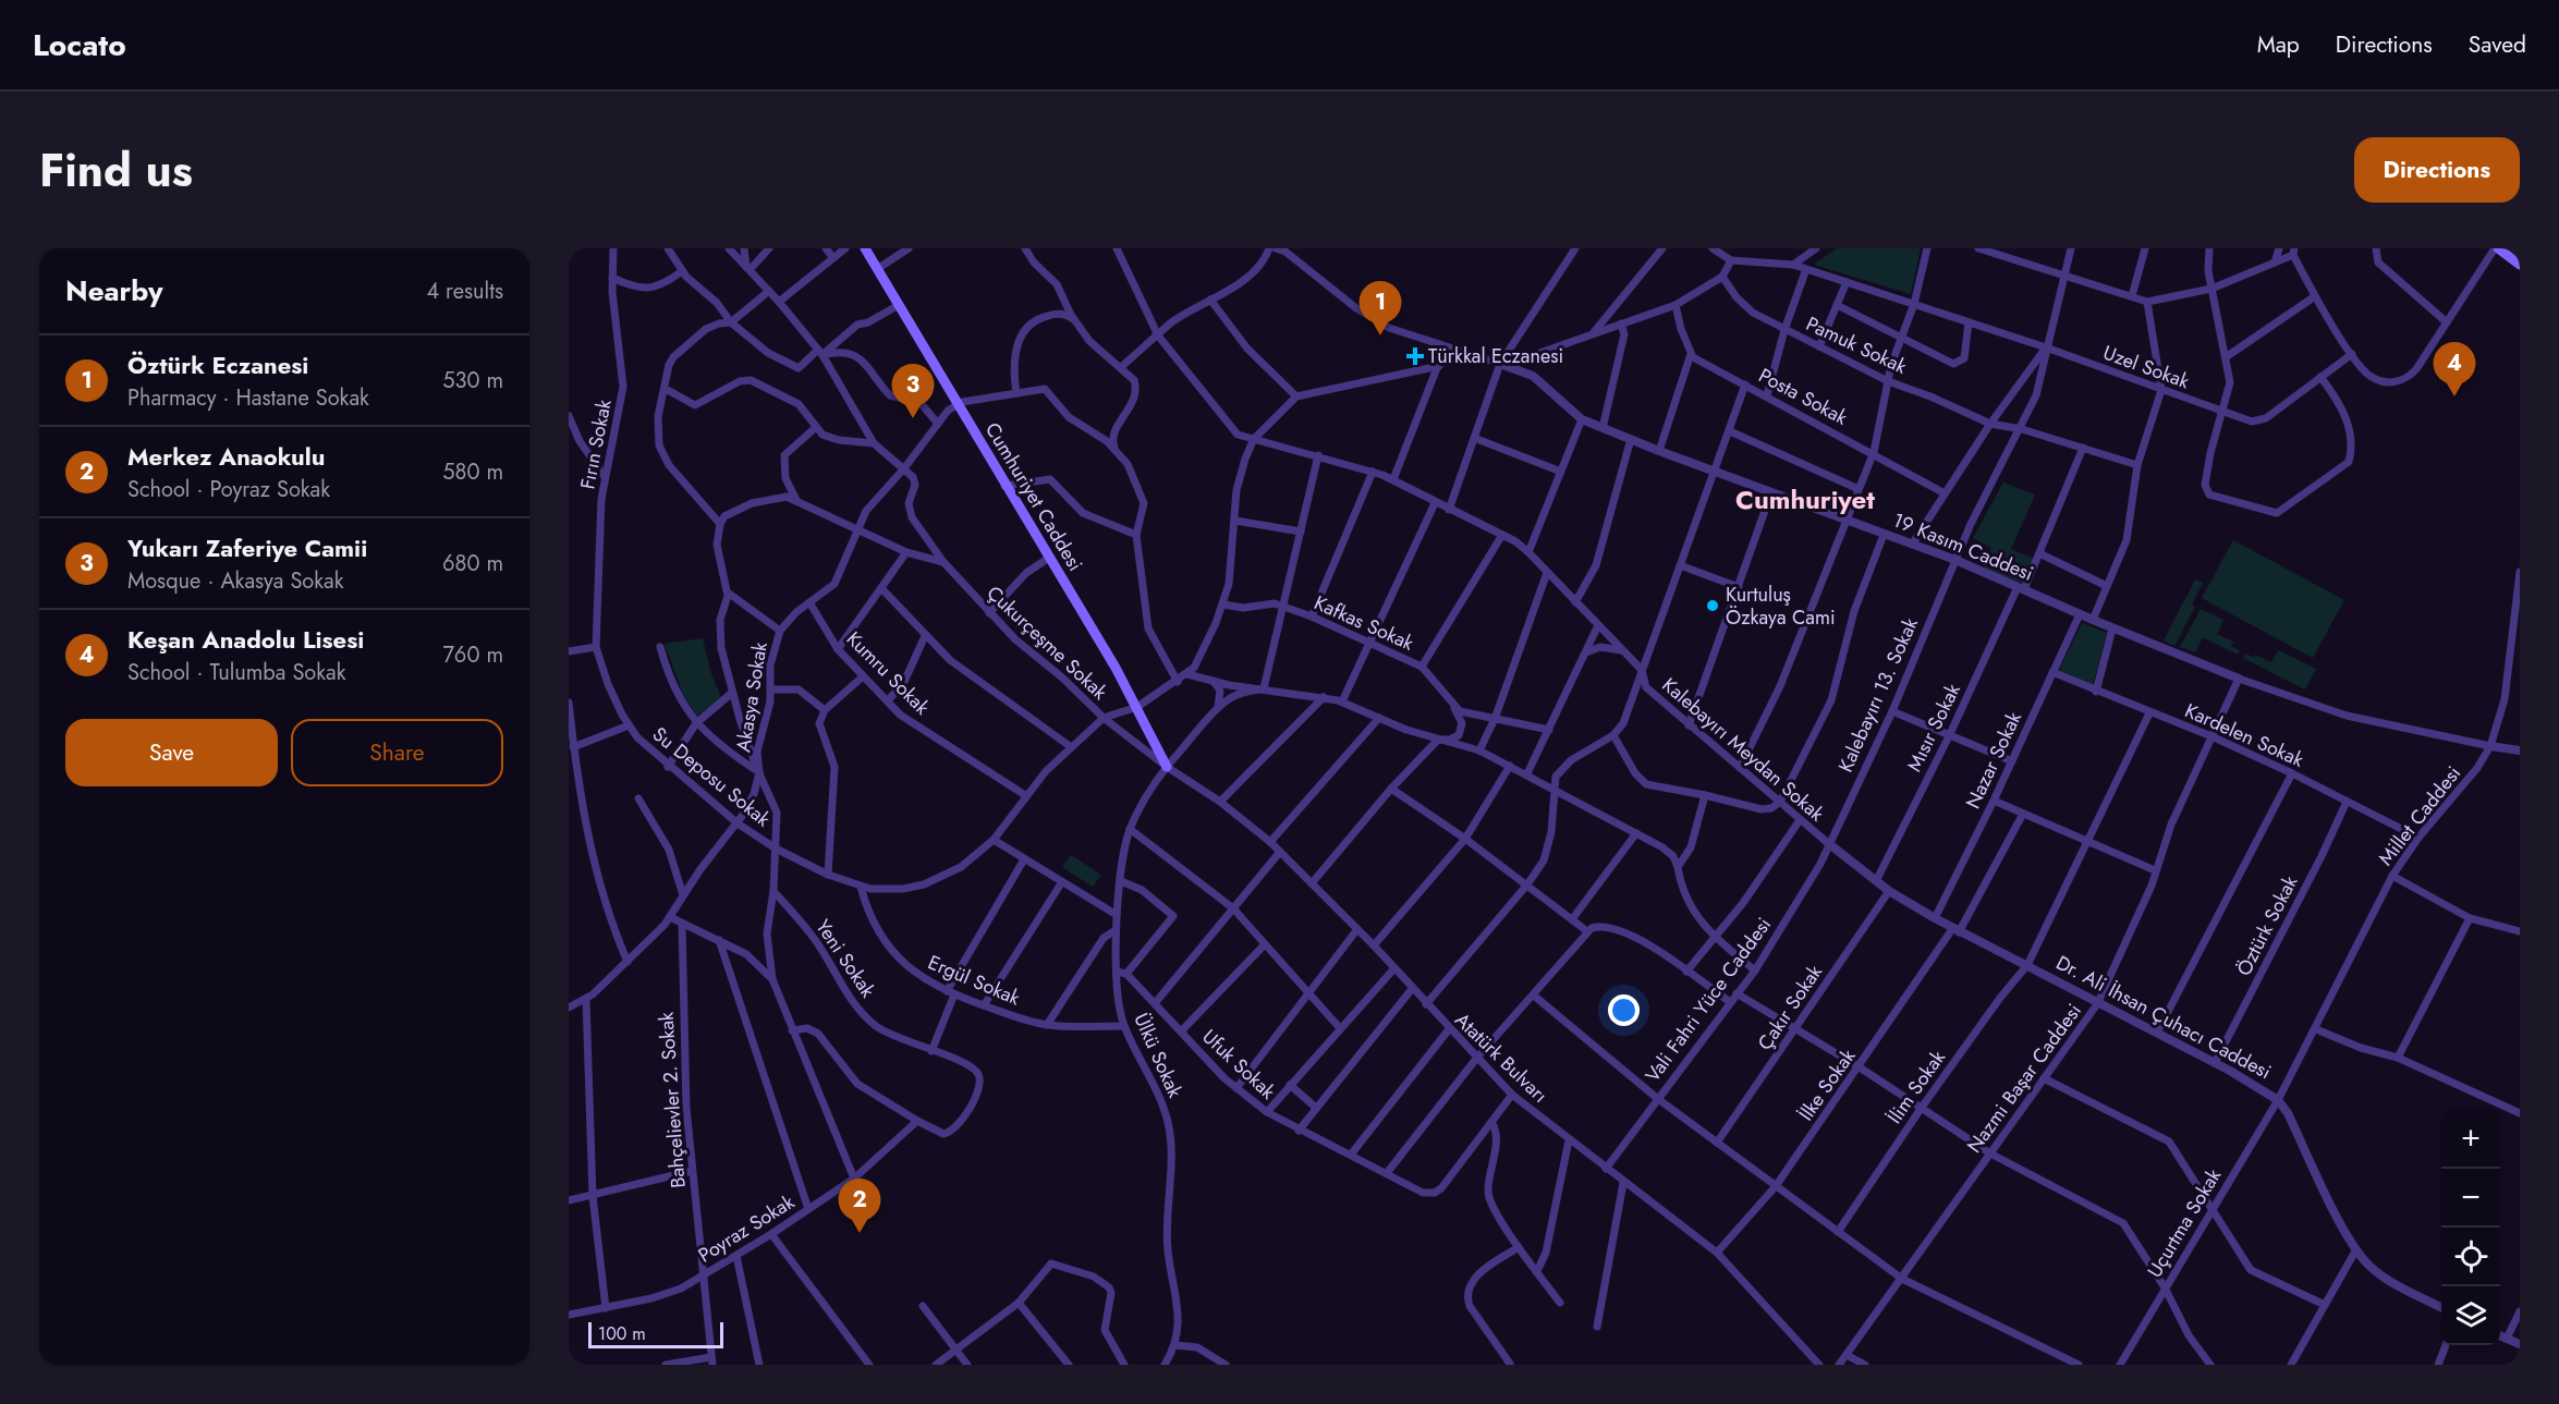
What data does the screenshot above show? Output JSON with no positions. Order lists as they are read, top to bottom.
{
  "streets": {
    "main road": ["Cumhuriyet Caddesi"],
    "street": [
      "Pamuk Sokak",
      "Uzel Sokak",
      "Posta Sokak",
      "Fırın Sokak",
      "19 Kasım Caddesi",
      "Kafkas Sokak",
      "Çukurçeşme Sokak",
      "Kumru Sokak",
      "Kalebayırı 13. Sokak",
      "Akasya Sokak",
      "Mısır Sokak",
      "Kardelen Sokak",
      "Kalebayırı Meydan Sokak",
      "Nazar Sokak",
      "Su Deposu Sokak",
      "Millet Caddesi",
      "Öztürk Sokak",
      "Yeni Sokak",
      "Ergül Sokak",
      "Vali Fahri Yüce Caddesi",
      "Çakır Sokak",
      "Dr. Ali İhsan Çuhacı Caddesi",
      "Ülkü Sokak",
      "Atatürk Bulvarı",
      "Ufuk Sokak",
      "Nazmi Başar Caddesi",
      "İlke Sokak",
      "İlim Sokak",
      "Bahçelievler 2. Sokak",
      "Uçurtma Sokak",
      "Poyraz Sokak"
    ]
  },
  "crossings": [
    ["Pamuk Sokak", "Kalebayırı 13. Sokak"],
    ["Pamuk Sokak", "Mısır Sokak"],
    ["Uzel Sokak", "Kalebayırı 13. Sokak"],
    ["Fırın Sokak", "Su Deposu Sokak"],
    ["Cumhuriyet Caddesi", "Çukurçeşme Sokak"],
    ["Cumhuriyet Caddesi", "Akasya Sokak"],
    ["Cumhuriyet Caddesi", "Su Deposu Sokak"],
    ["Cumhuriyet Caddesi", "Ülkü Sokak"],
    ["Cumhuriyet Caddesi", "Atatürk Bulvarı"],
    ["19 Kasım Caddesi", "Kalebayırı 13. Sokak"],
    ["19 Kasım Caddesi", "Mısır Sokak"],
    ["19 Kasım Caddesi", "Nazar Sokak"],
    ["19 Kasım Caddesi", "Nazmi Başar Caddesi"],
    ["Kafkas Sokak", "Su Deposu Sokak"],
    ["Çukurçeşme Sokak", "Akasya Sokak"],
    ["Çukurçeşme Sokak", "Su Deposu Sokak"],
    ["Çukurçeşme Sokak", "Ülkü Sokak"],
    ["Çukurçeşme Sokak", "Atatürk Bulvarı"],
    ["Kumru Sokak", "Akasya Sokak"],
    ["Kumru Sokak", "Su Deposu Sokak"],
    ["Kalebayırı 13. Sokak", "Kalebayırı Meydan Sokak"],
    ["Kalebayırı 13. Sokak", "Vali Fahri Yüce Caddesi"],
    ["Kalebayırı 13. Sokak", "Dr. Ali İhsan Çuhacı Caddesi"],
    ["Akasya Sokak", "Su Deposu Sokak"],
    ["Mısır Sokak", "Dr. Ali İhsan Çuhacı Caddesi"],
    ["Kardelen Sokak", "Nazar Sokak"],
    ["Kardelen Sokak", "Millet Caddesi"],
    ["Kardelen Sokak", "Öztürk Sokak"],
    ["Kardelen Sokak", "Nazmi Başar Caddesi"],
    ["Kardelen Sokak", "İlim Sokak"],
    ["Kalebayırı Meydan Sokak", "Su Deposu Sokak"],
    ["Kalebayırı Meydan Sokak", "Vali Fahri Yüce Caddesi"],
    ["Kalebayırı Meydan Sokak", "Dr. Ali İhsan Çuhacı Caddesi"],
    ["Nazar Sokak", "Dr. Ali İhsan Çuhacı Caddesi"],
    ["Su Deposu Sokak", "Ergül Sokak"],
    ["Millet Caddesi", "Dr. Ali İhsan Çuhacı Caddesi"],
    ["Millet Caddesi", "Uçurtma Sokak"],
    ["Öztürk Sokak", "Dr. Ali İhsan Çuhacı Caddesi"],
    ["Yeni Sokak", "Poyraz Sokak"],
    ["Ergül Sokak", "Ülkü Sokak"],
    ["Vali Fahri Yüce Caddesi", "Dr. Ali İhsan Çuhacı Caddesi"],
    ["Vali Fahri Yüce Caddesi", "Atatürk Bulvarı"],
    ["Çakır Sokak", "Dr. Ali İhsan Çuhacı Caddesi"],
    ["Dr. Ali İhsan Çuhacı Caddesi", "Nazmi Başar Caddesi"],
    ["Dr. Ali İhsan Çuhacı Caddesi", "İlke Sokak"],
    ["Dr. Ali İhsan Çuhacı Caddesi", "İlim Sokak"],
    ["Dr. Ali İhsan Çuhacı Caddesi", "Uçurtma Sokak"],
    ["Ülkü Sokak", "Atatürk Bulvarı"],
    ["Atatürk Bulvarı", "İlke Sokak"],
    ["Bahçelievler 2. Sokak", "Poyraz Sokak"]
  ],
  "districts": ["Cumhuriyet"],
  "places": {
    "health": ["Türkkal Eczanesi"],
    "other": ["Kurtuluş Özkaya Cami"]
  },
  "scale_bar": "100 m",
  "page": {
    "header": "Locato",
    "nav": ["Map", "Directions", "Saved"],
    "title": "Find us",
    "buttons": [
      "Directions",
      ["Save", "Share"]
    ],
    "heading": ["Nearby", "4 results"],
    "pins": [
      "1",
      "4",
      "3",
      "2"
    ],
    "list": [
      {
        "mark": "1",
        "name": "Öztürk Eczanesi",
        "note": "Pharmacy · Hastane Sokak",
        "value": "530 m"
      },
      {
        "mark": "2",
        "name": "Merkez Anaokulu",
        "note": "School · Poyraz Sokak",
        "value": "580 m"
      },
      {
        "mark": "3",
        "name": "Yukarı Zaferiye Camii",
        "note": "Mosque · Akasya Sokak",
        "value": "680 m"
      },
      {
        "mark": "4",
        "name": "Keşan Anadolu Lisesi",
        "note": "School · Tulumba Sokak",
        "value": "760 m"
      }
    ],
    "map_buttons": ["+", "−"],
    "scale": "100 m"
  }
}
